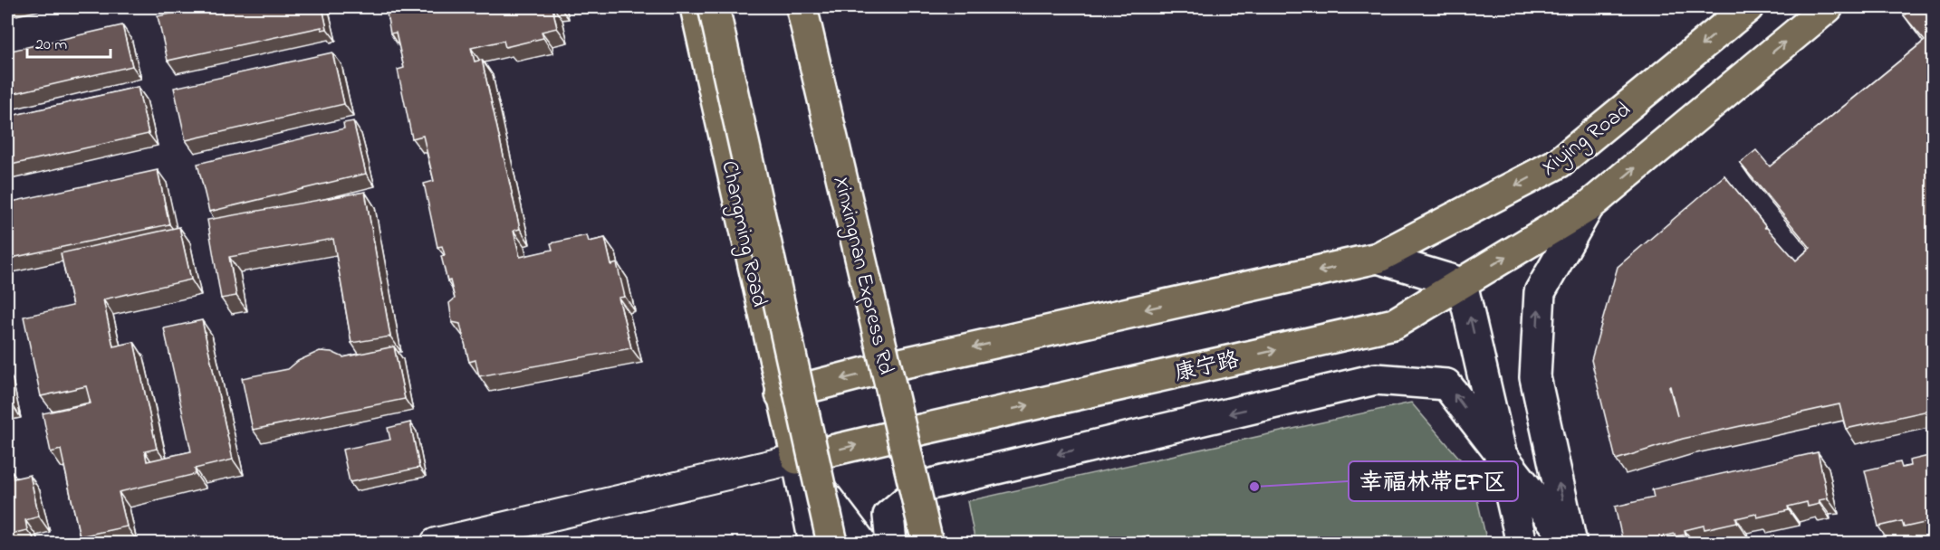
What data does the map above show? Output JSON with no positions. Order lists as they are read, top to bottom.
{
  "streets": {
    "main road": [
      "Xiying Road",
      "Changming Road",
      "Xinxingnan Express Rd",
      "康宁路"
    ]
  },
  "crossings": [
    ["Xiying Road", "Changming Road"],
    ["Changming Road", "康宁路"]
  ],
  "one_way": ["Xiying Road", "康宁路"],
  "places": ["幸福林带EF区"],
  "scale_bar": "20 m"
}
